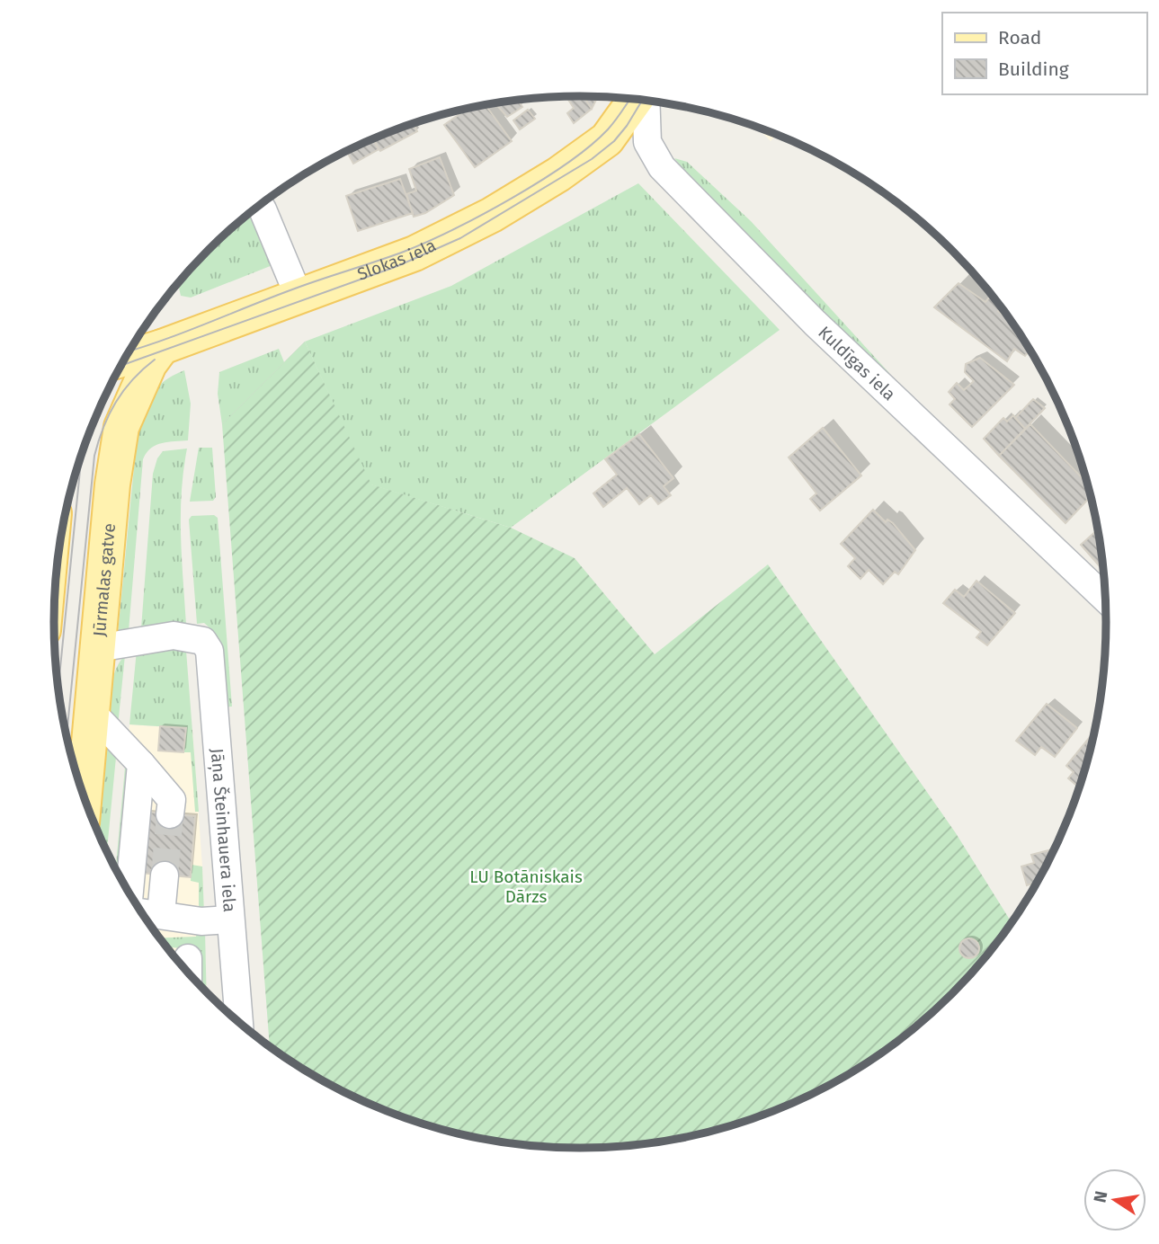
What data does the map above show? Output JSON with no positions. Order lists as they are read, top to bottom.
{
  "streets": {
    "main road": ["Slokas iela", "Jūrmalas gatve"],
    "street": ["Kuldīgas iela", "Jāņa Šteinhauera iela"]
  },
  "crossings": [
    ["Slokas iela", "Jūrmalas gatve"],
    ["Jūrmalas gatve", "Jāņa Šteinhauera iela"]
  ],
  "parks": ["LU Botāniskais Dārzs"],
  "legend": ["Road", "Building"],
  "north": "left"
}
